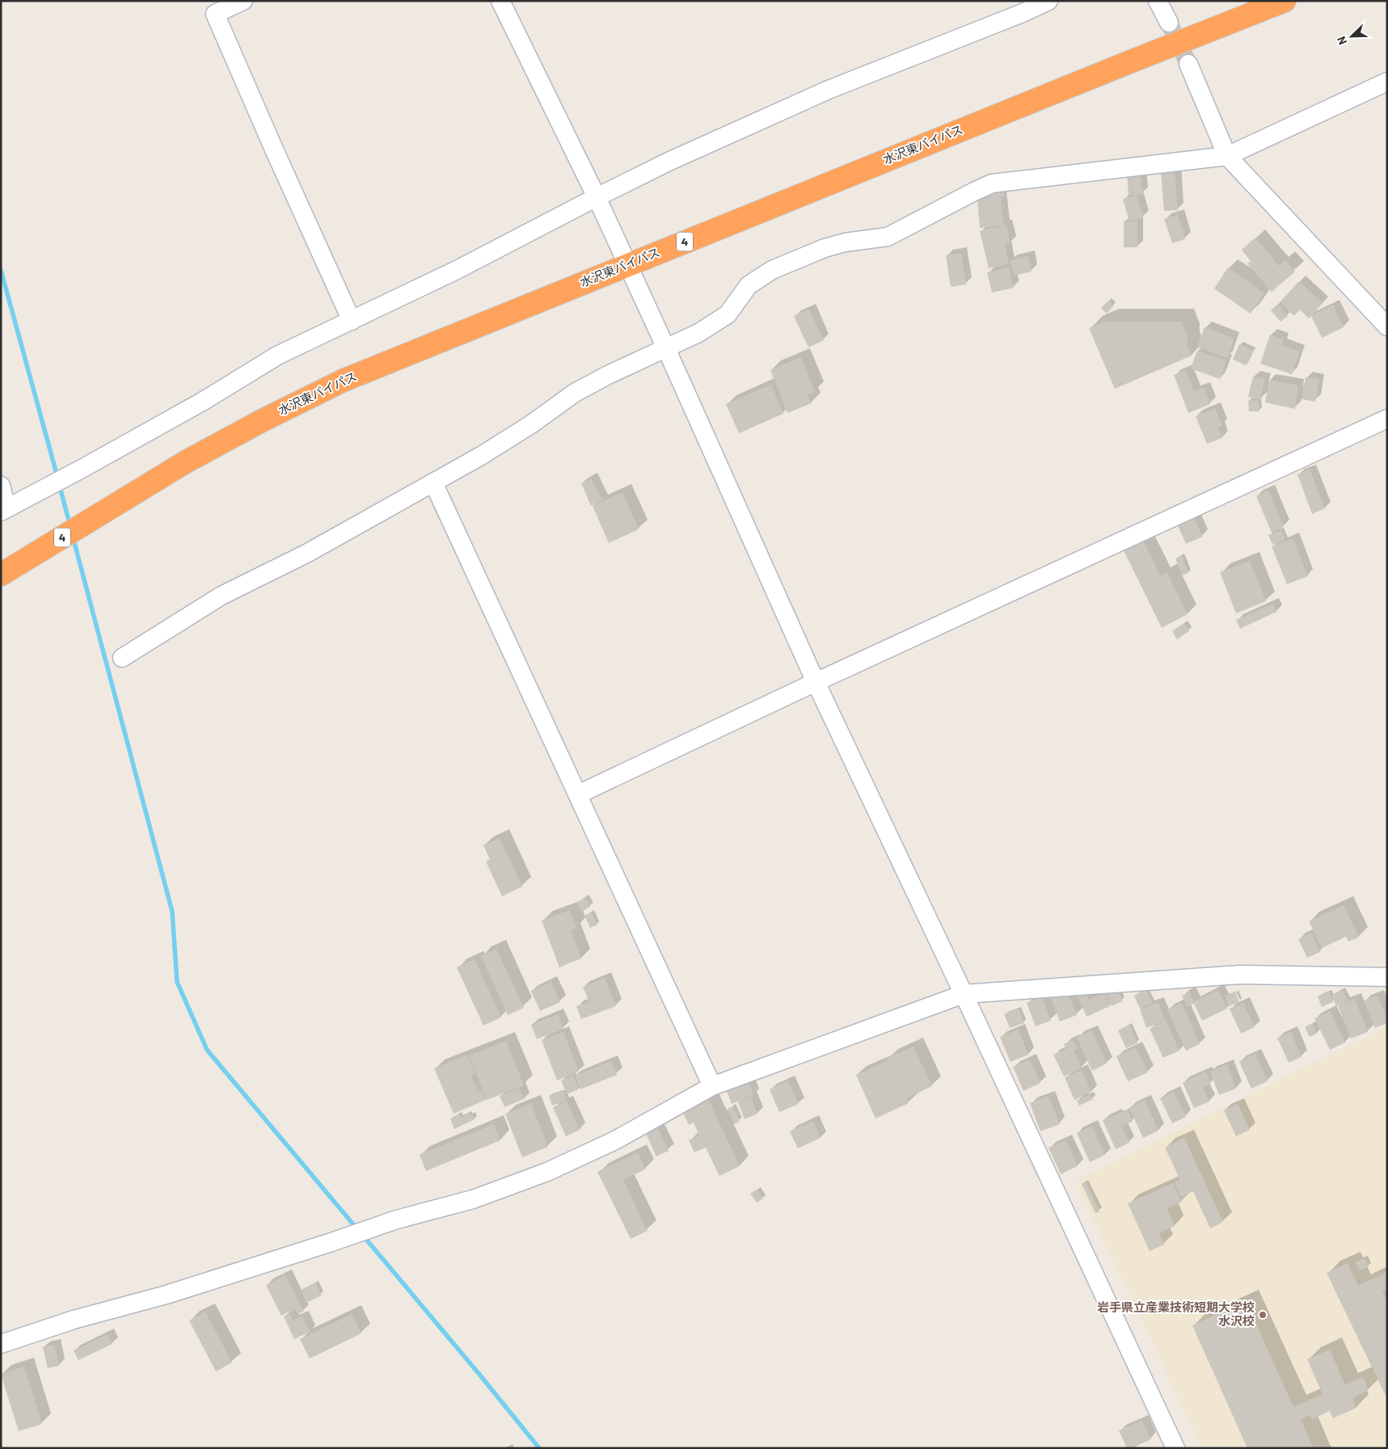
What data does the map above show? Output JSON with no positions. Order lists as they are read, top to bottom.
{
  "streets": {
    "highway": ["水沢東バイパス", "4"]
  },
  "places": ["岩手県立産業技術短期大学校 水沢校"],
  "north": "bottom left"
}
